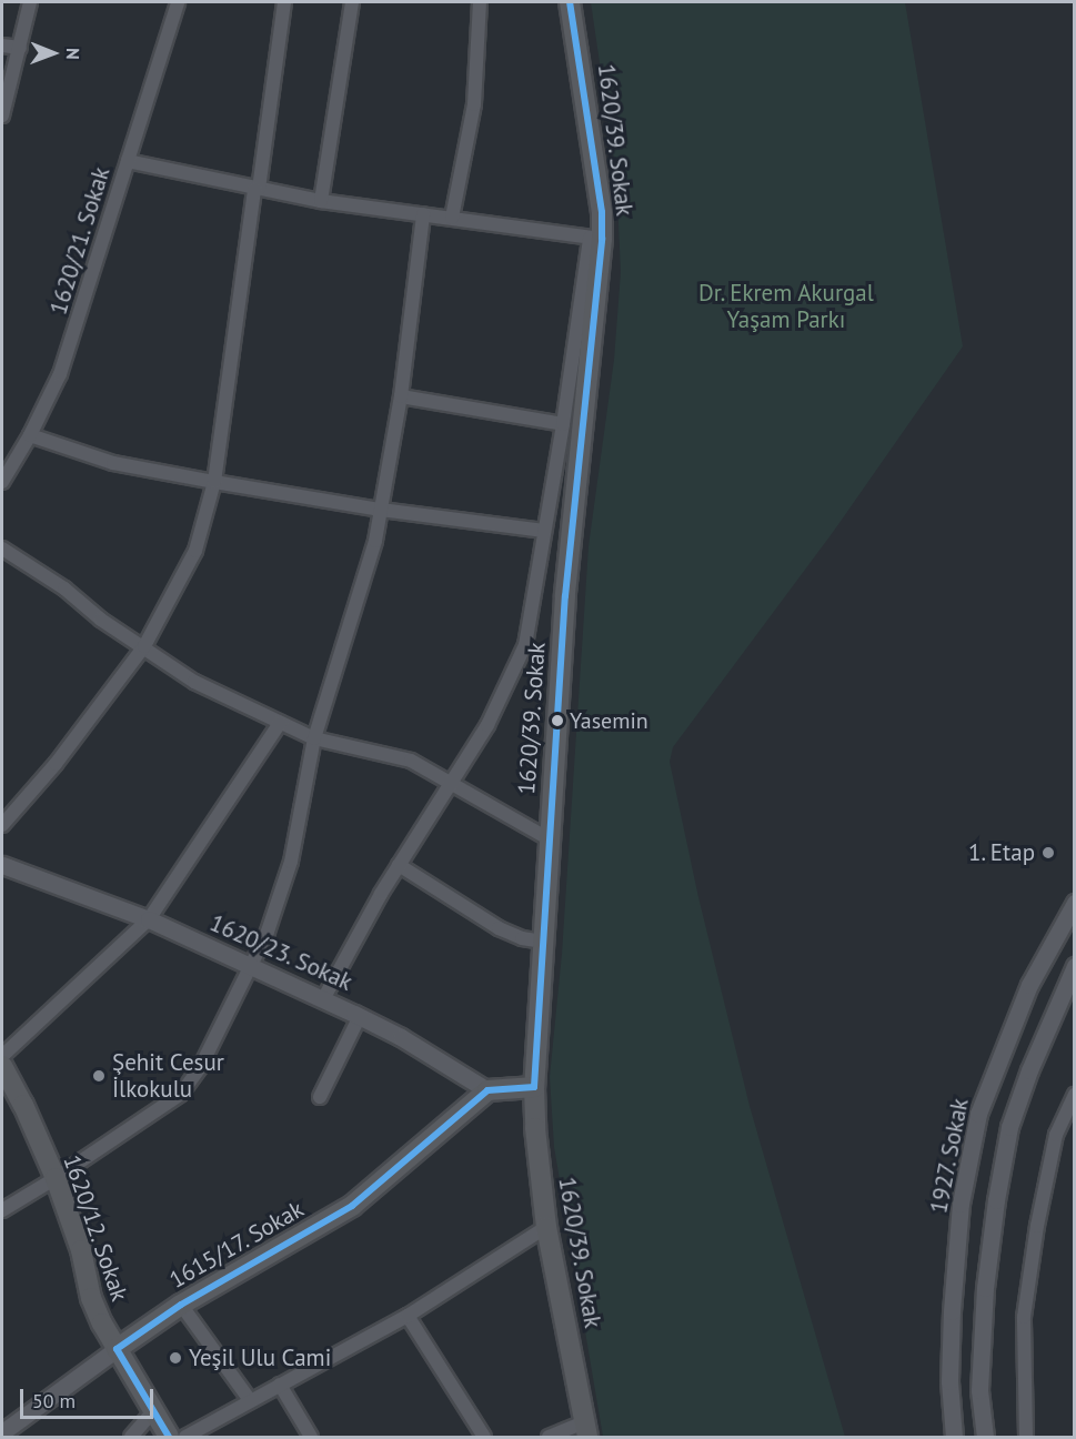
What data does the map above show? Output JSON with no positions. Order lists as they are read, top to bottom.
{
  "streets": {
    "main road": ["1620/39. Sokak", "1620/12. Sokak", "1615/17. Sokak"],
    "street": ["1620/21. Sokak", "1620/23. Sokak", "1927. Sokak"]
  },
  "crossings": [
    ["1620/23. Sokak", "1615/17. Sokak"],
    ["1620/12. Sokak", "1615/17. Sokak"]
  ],
  "parks": ["Dr. Ekrem Akurgal Yaşam Parkı"],
  "places": [
    "Yasemin",
    "1. Etap",
    "Şehit Cesur İlkokulu",
    "Yeşil Ulu Cami"
  ],
  "scale_bar": "50 m",
  "north": "right"
}
